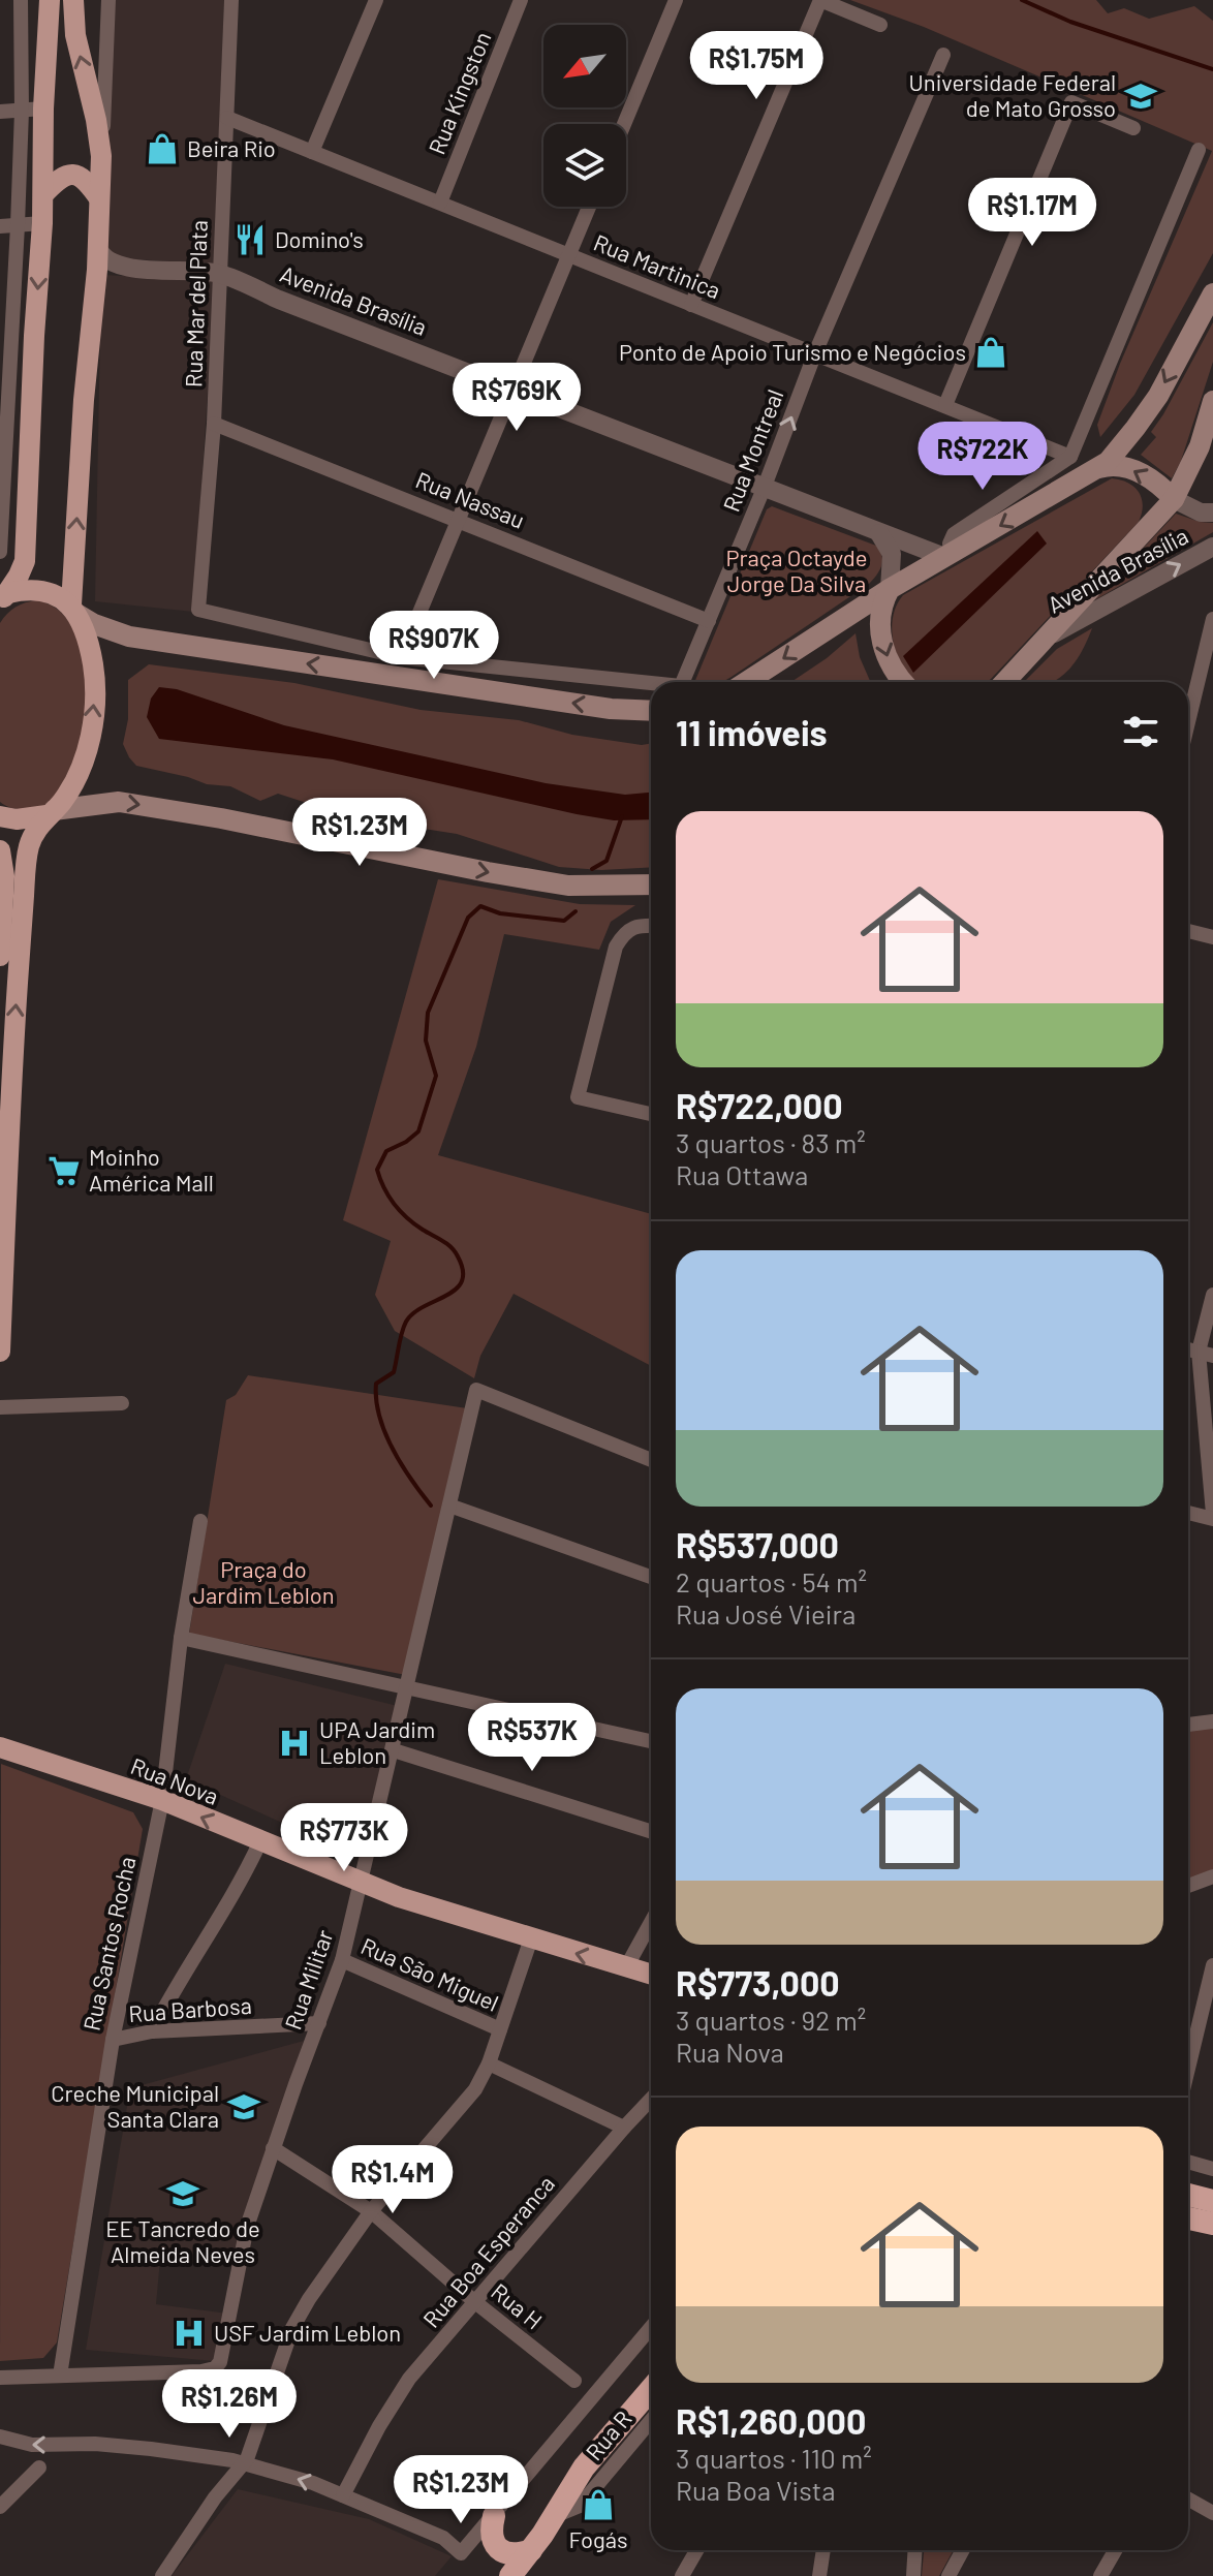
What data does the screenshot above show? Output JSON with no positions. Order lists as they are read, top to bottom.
{
  "streets": {
    "main road": ["Rua Nova"],
    "street": [
      "Rua Kingston",
      "Rua Martinica",
      "Avenida Brasília",
      "Rua Mar del Plata",
      "Rua Montreal",
      "Rua Nassau",
      "Rua Santos Rocha",
      "Rua São Miguel",
      "Rua Militar",
      "Rua Barbosa",
      "Rua Boa Esperanca",
      "Rua H",
      "Rua R"
    ]
  },
  "crossings": [
    ["Rua Kingston", "Rua Martinica"],
    ["Rua Martinica", "Rua Mar del Plata"],
    ["Rua Martinica", "Rua Montreal"],
    ["Avenida Brasília", "Rua Mar del Plata"],
    ["Avenida Brasília", "Rua Montreal"],
    ["Rua Mar del Plata", "Rua Montreal"],
    ["Rua Mar del Plata", "Rua Nassau"],
    ["Rua Montreal", "Rua Nassau"],
    ["Rua Nova", "Rua Santos Rocha"],
    ["Rua Nova", "Rua Militar"],
    ["Rua Santos Rocha", "Rua Militar"],
    ["Rua Santos Rocha", "Rua Barbosa"],
    ["Rua São Miguel", "Rua Militar"],
    ["Rua Militar", "Rua Barbosa"],
    ["Rua Militar", "Rua H"],
    ["Rua Boa Esperanca", "Rua H"]
  ],
  "parks": ["Praça Octayde Jorge Da Silva", "Praça do Jardim Leblon"],
  "places": {
    "school or university": ["Universidade Federal de Mato Grosso", "Creche Municipal Santa Clara", "EE Tancredo de Almeida Neves"],
    "shop": ["Beira Rio", "Ponto de Apoio Turismo e Negócios", "Fogás"],
    "restaurant": ["Domino's"],
    "supermarket": ["Moinho América Mall"],
    "hospital": ["UPA Jardim Leblon", "USF Jardim Leblon"]
  },
  "north": "bottom left",
  "page": {
    "price": [
      "R$1.75M",
      "R$1.17M",
      "R$769K",
      "R$722K",
      "R$907K",
      "R$1.23M",
      "R$537K",
      "R$773K",
      "R$1.4M",
      "R$1.26M",
      "R$1.23M"
    ],
    "heading": "11 imóveis",
    "list": [
      {
        "name": "R$722,000",
        "note": "3 quartos · 83 m² · Rua Ottawa"
      },
      {
        "name": "R$537,000",
        "note": "2 quartos · 54 m² · Rua José Vieira"
      },
      {
        "name": "R$773,000",
        "note": "3 quartos · 92 m² · Rua Nova"
      },
      {
        "name": "R$1,260,000",
        "note": "3 quartos · 110 m² · Rua Boa Vista"
      }
    ]
  }
}
